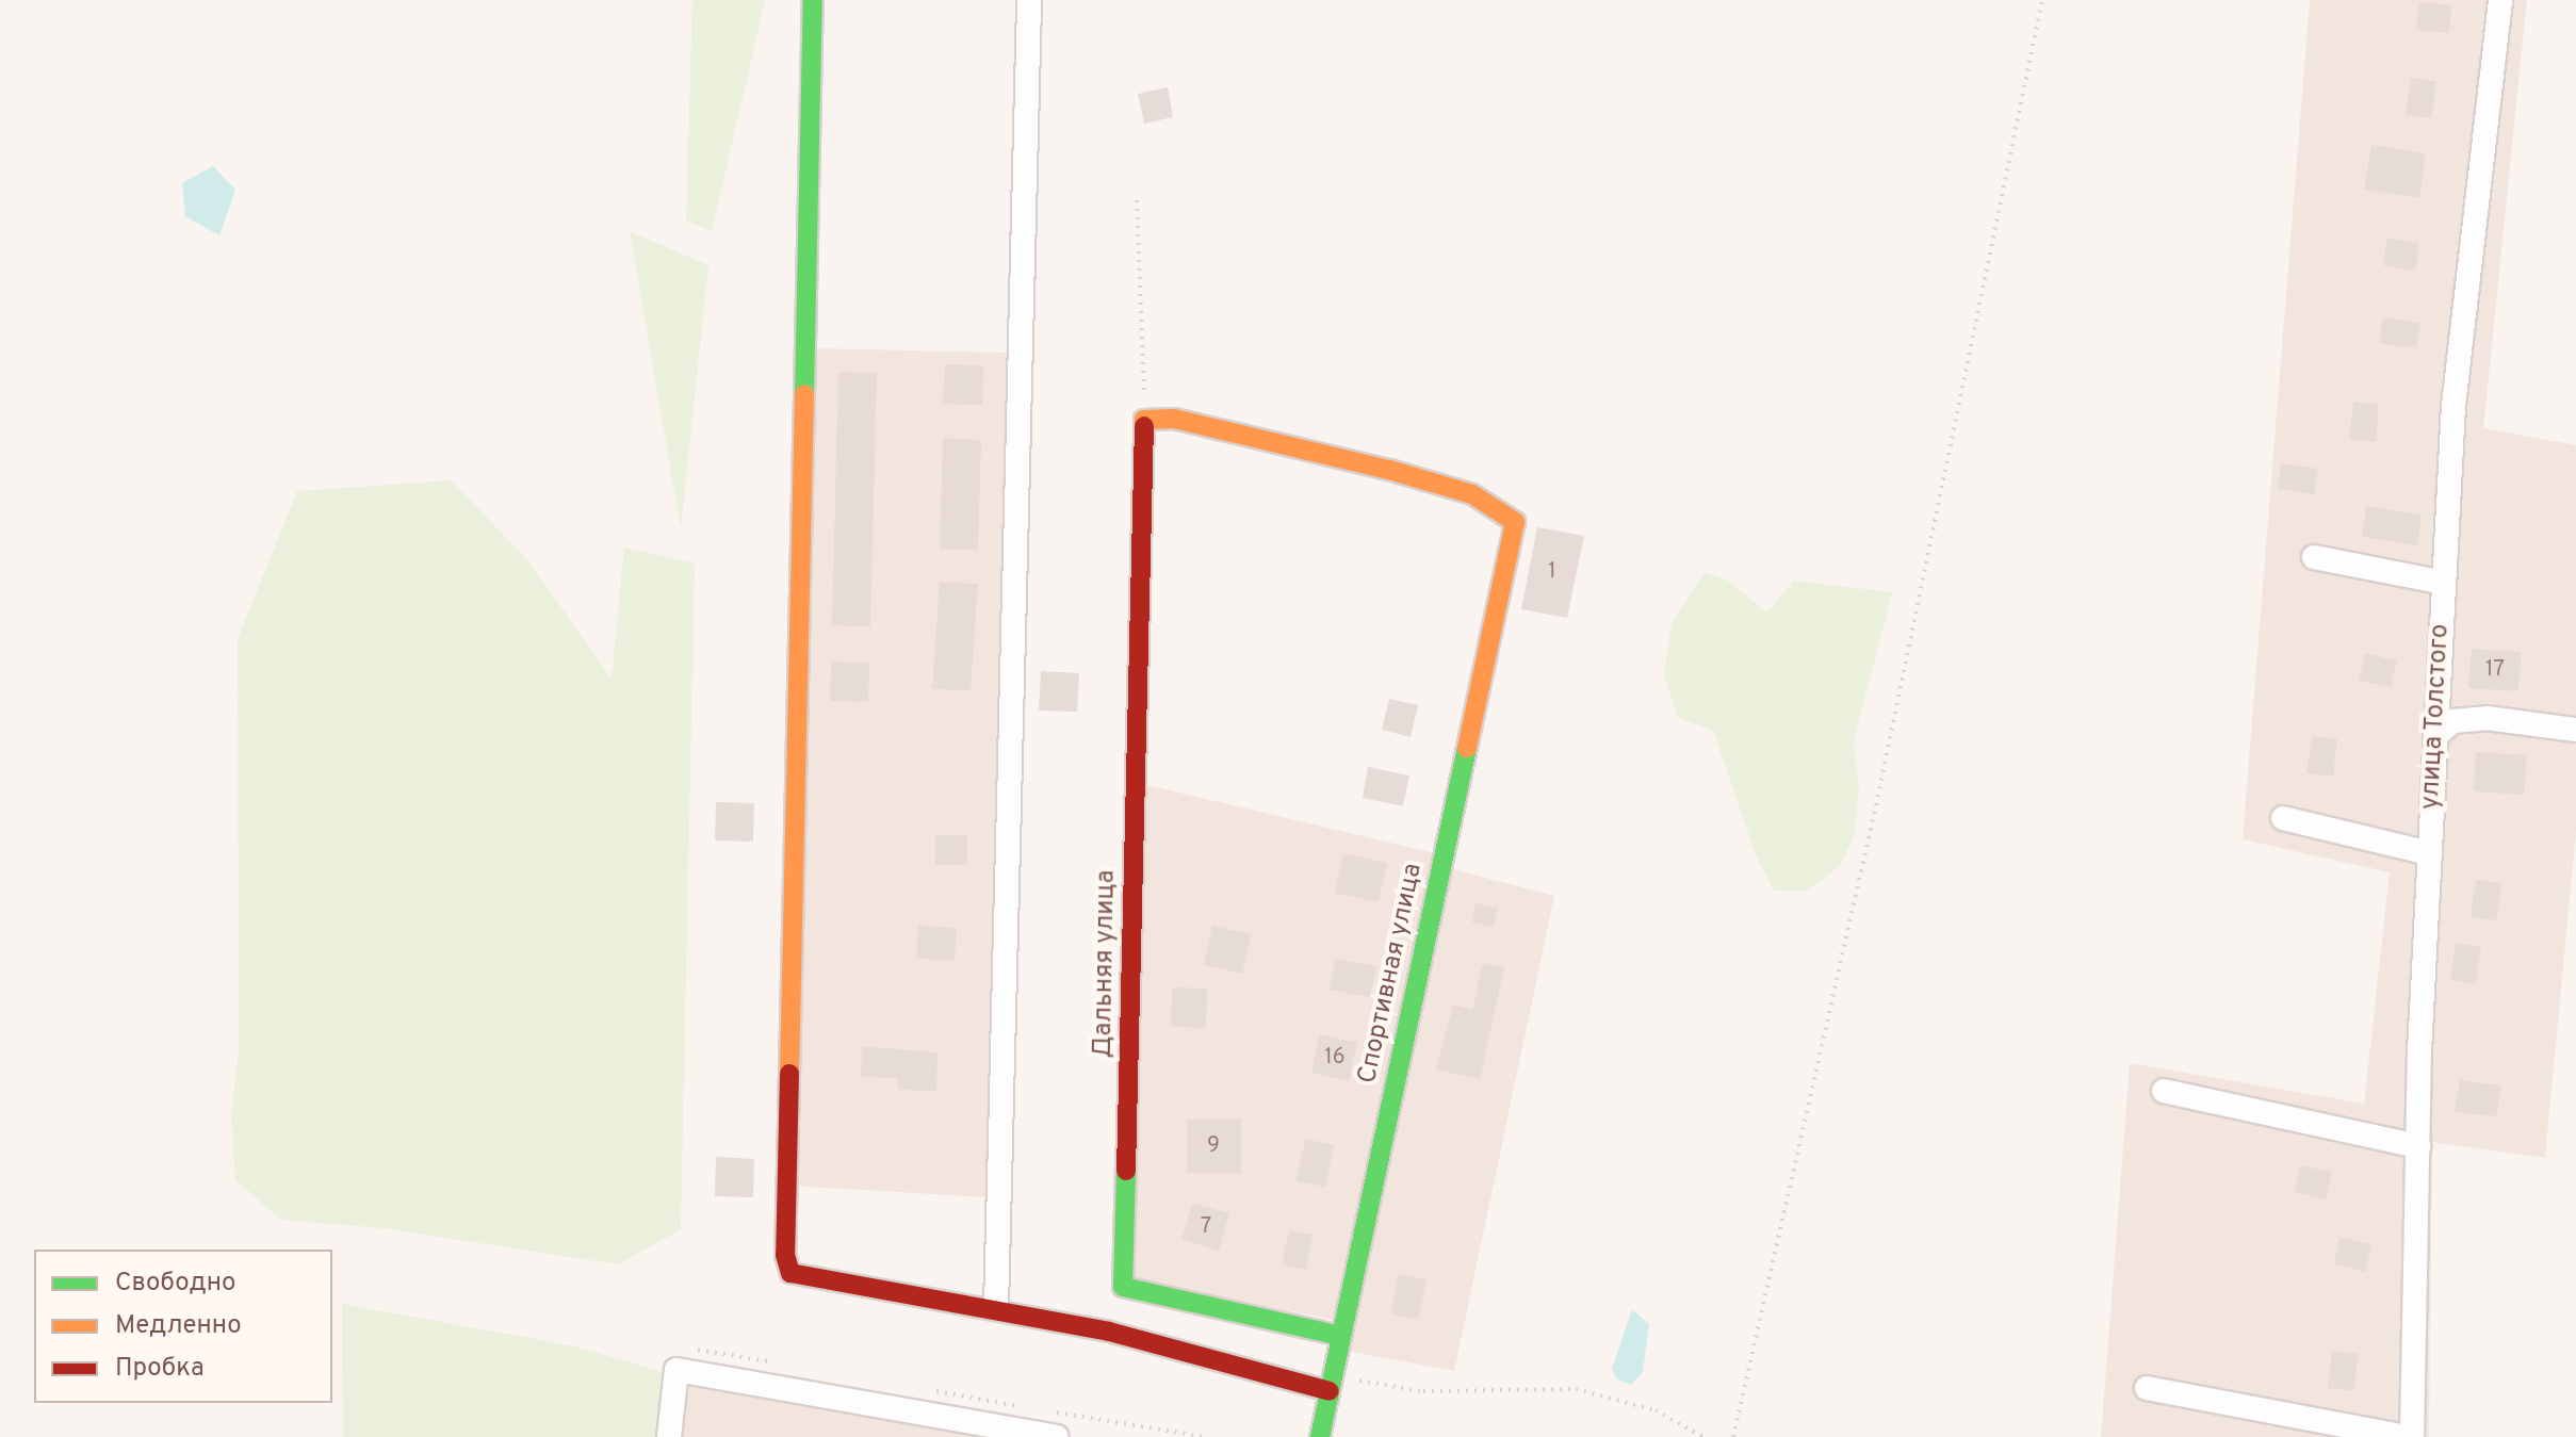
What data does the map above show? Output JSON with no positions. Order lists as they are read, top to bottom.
{
  "streets": {
    "street": ["улица Толстого", "Дальняя улица", "Спортивная улица"]
  },
  "crossings": [
    ["Дальняя улица", "Спортивная улица"]
  ],
  "house_numbers": [
    "1",
    "17",
    "16",
    "9",
    "7"
  ],
  "legend": ["Свободно", "Медленно", "Пробка"]
}
